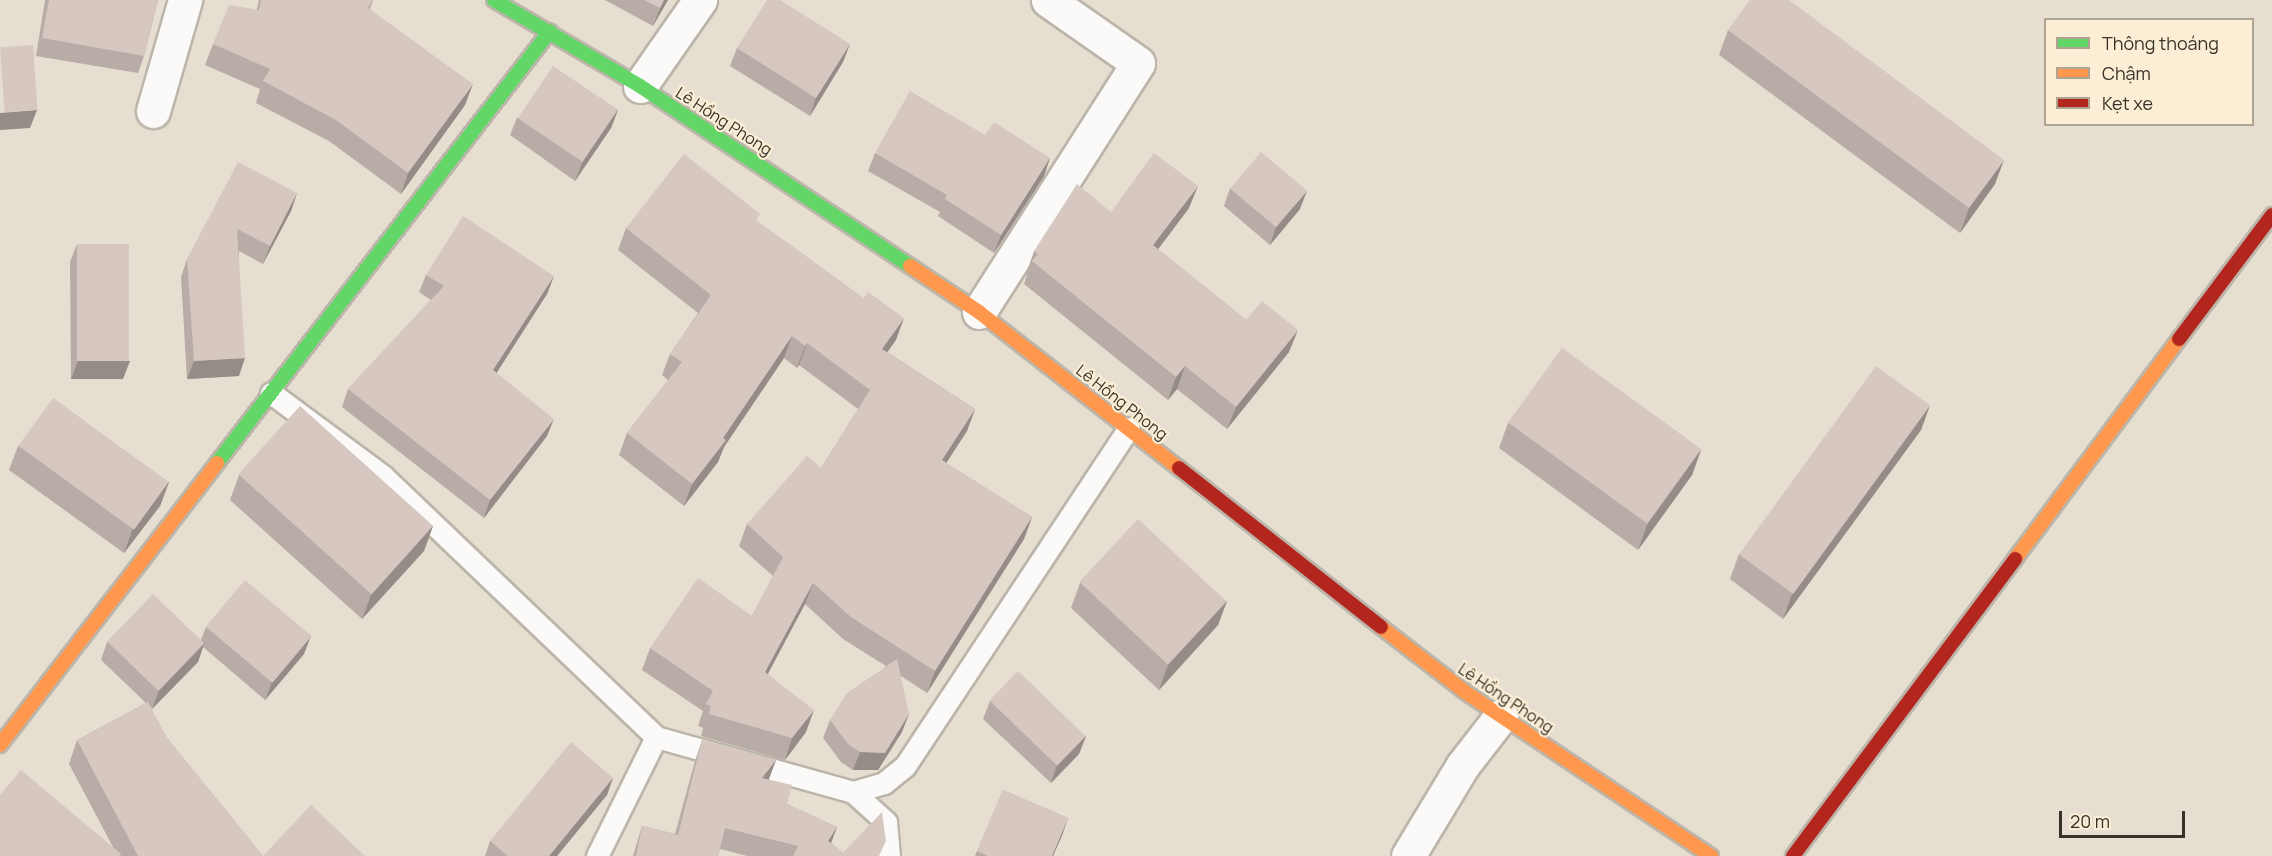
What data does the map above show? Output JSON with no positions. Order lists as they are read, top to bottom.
{
  "streets": {
    "street": ["Lê Hồng Phong"]
  },
  "legend": ["Thông thoáng", "Chậm", "Kẹt xe"],
  "scale_bar": "20 m"
}
